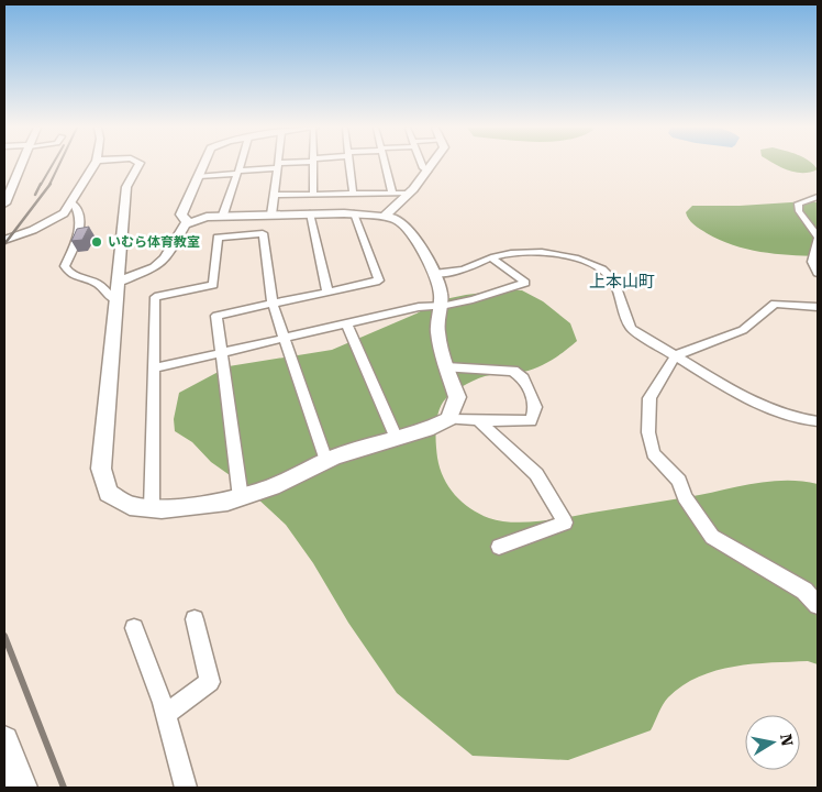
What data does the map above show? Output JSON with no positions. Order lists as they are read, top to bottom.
{
  "districts": ["上本山町"],
  "places": ["いむら体育教室"],
  "north": "right"
}
